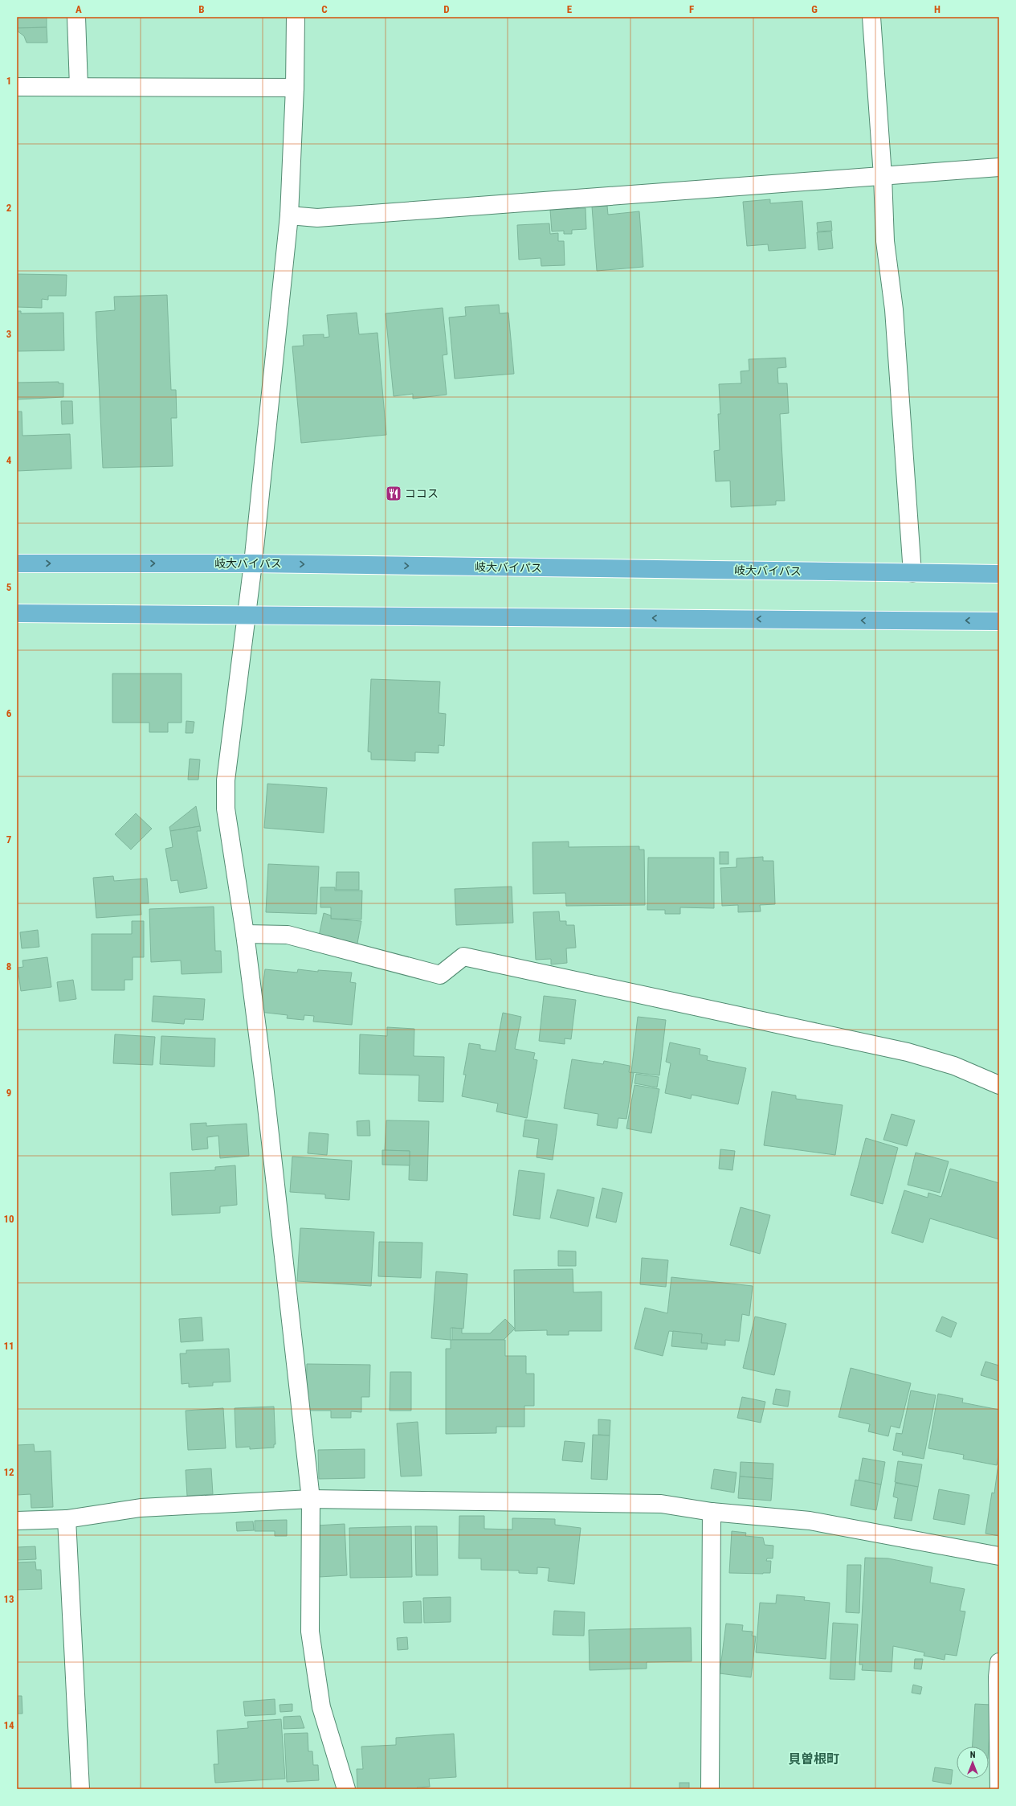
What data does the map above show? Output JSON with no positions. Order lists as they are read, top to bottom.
{
  "streets": {
    "highway": ["岐大バイパス"]
  },
  "districts": ["貝曽根町"],
  "places": {
    "restaurant": ["ココス"]
  },
  "north": "top",
  "grid": {
    "columns": [
      "A",
      "B",
      "C",
      "D",
      "E",
      "F",
      "G",
      "H"
    ],
    "rows": [
      "1",
      "2",
      "3",
      "4",
      "5",
      "6",
      "7",
      "8",
      "9",
      "10",
      "11",
      "12",
      "13",
      "14"
    ]
  }
}
